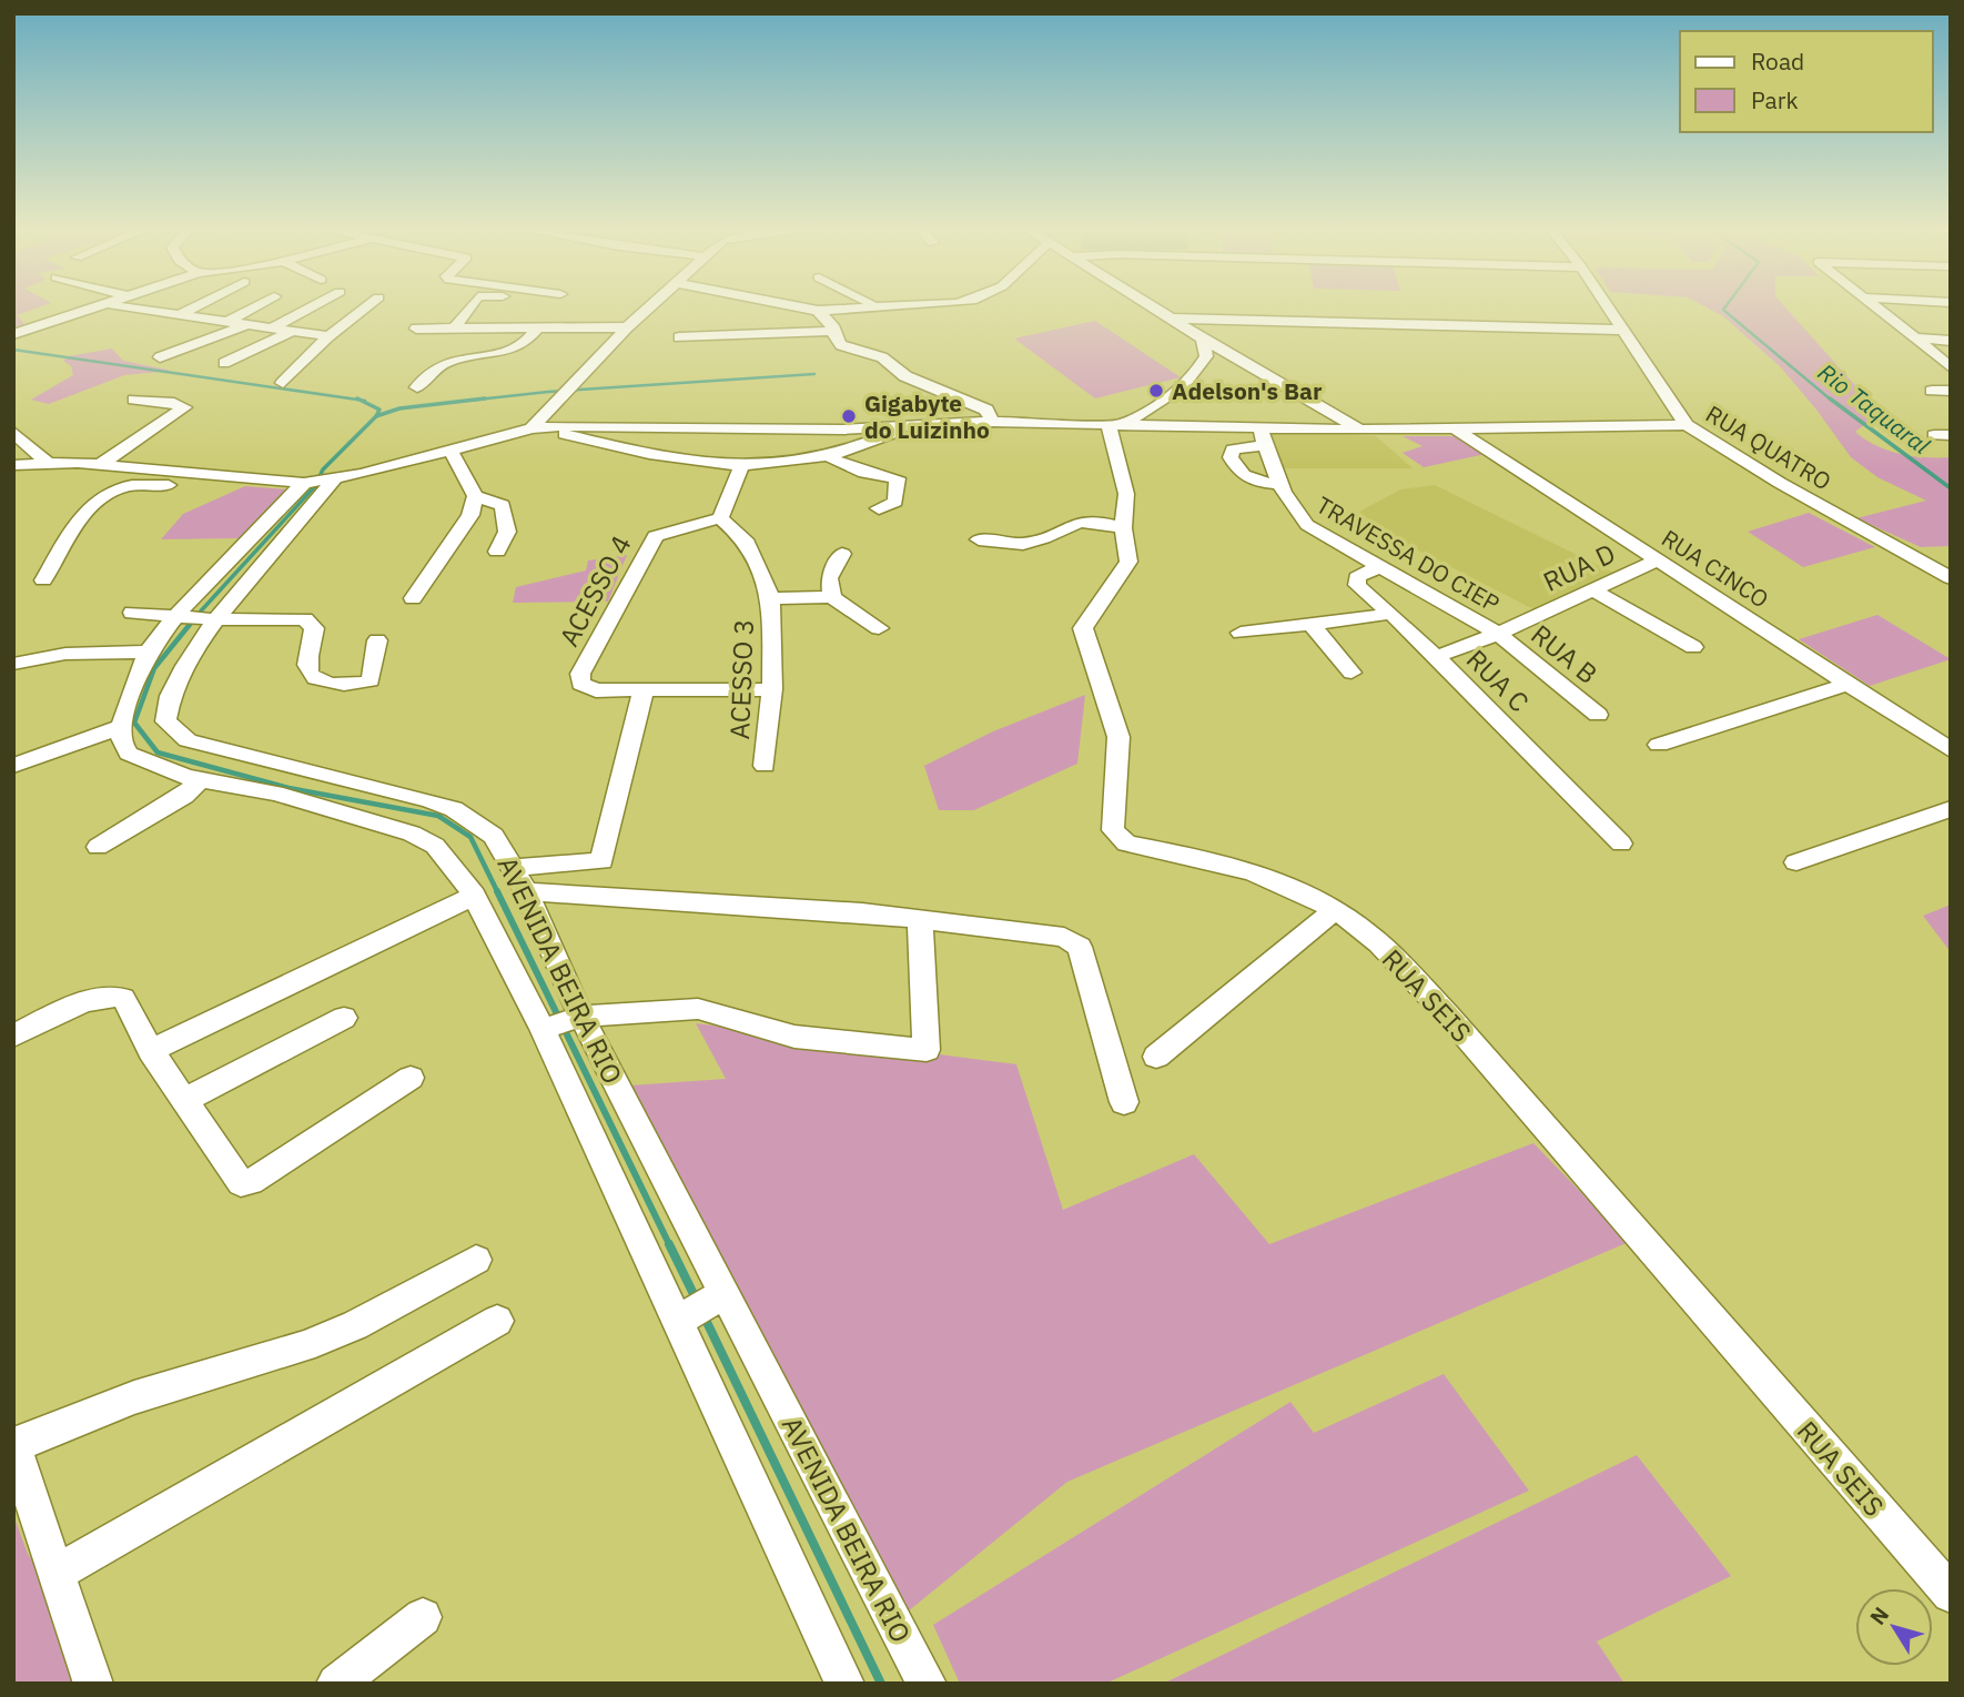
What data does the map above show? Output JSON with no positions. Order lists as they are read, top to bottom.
{
  "streets": {
    "street": [
      "RUA QUATRO",
      "TRAVESSA DO CIEP",
      "RUA D",
      "RUA CINCO",
      "ACESSO 4",
      "RUA B",
      "ACESSO 3",
      "RUA C",
      "AVENIDA BEIRA RIO",
      "RUA SEIS"
    ]
  },
  "crossings": [
    ["TRAVESSA DO CIEP", "RUA D"],
    ["TRAVESSA DO CIEP", "RUA B"],
    ["TRAVESSA DO CIEP", "RUA C"],
    ["RUA D", "RUA CINCO"],
    ["RUA D", "RUA B"],
    ["RUA D", "RUA C"],
    ["ACESSO 4", "ACESSO 3"]
  ],
  "water": ["Rio Taquaral"],
  "places": ["Adelson's Bar", "Gigabyte do Luizinho"],
  "legend": ["Road", "Park"],
  "north": "top left"
}
